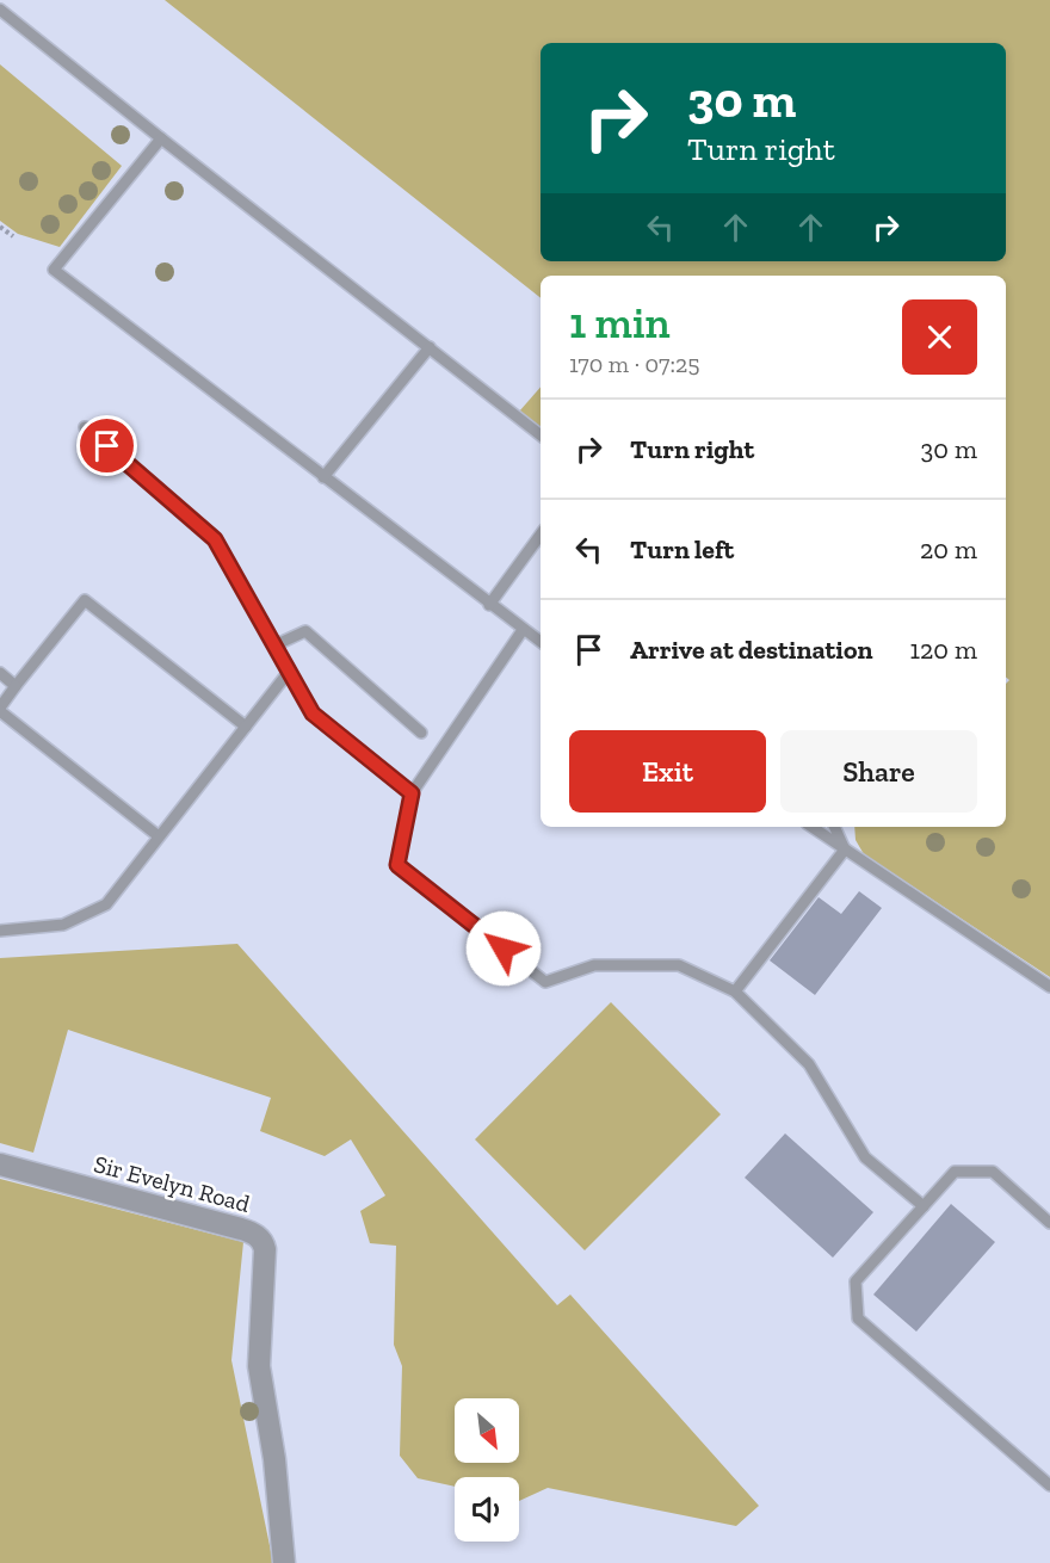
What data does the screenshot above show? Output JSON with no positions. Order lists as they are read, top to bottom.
{
  "streets": {
    "street": ["Sir Evelyn Road"]
  },
  "north": "bottom right",
  "page": {
    "turn": ["30 m", "Turn right"],
    "heading": ["1 min", "170 m · 07:25"],
    "list": [
      {
        "name": "Turn right",
        "value": "30 m"
      },
      {
        "name": "Turn left",
        "value": "20 m"
      },
      {
        "name": "Arrive at destination",
        "value": "120 m"
      }
    ],
    "buttons": ["Exit", "Share"]
  }
}
